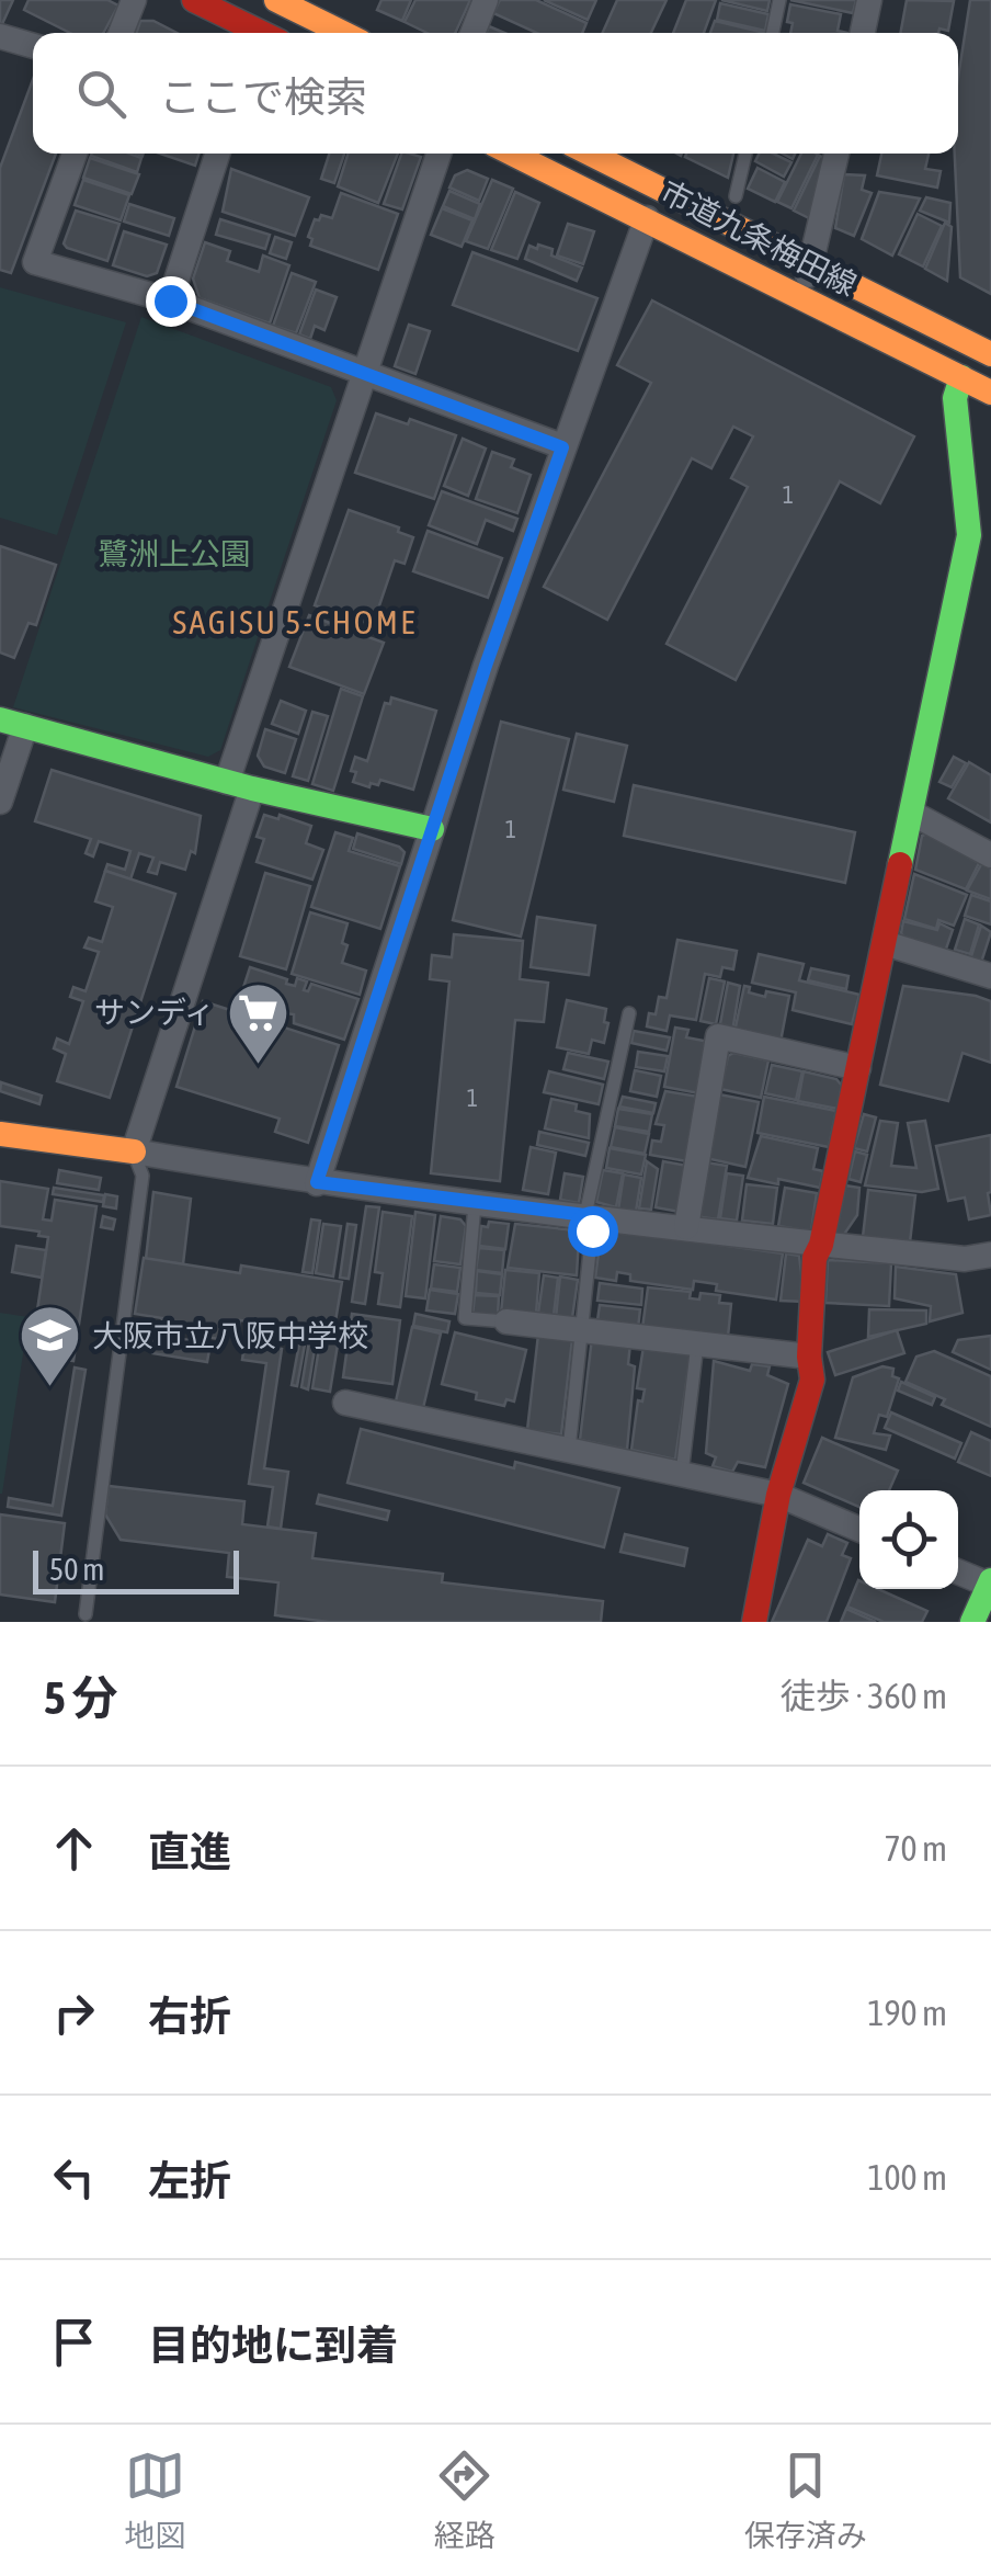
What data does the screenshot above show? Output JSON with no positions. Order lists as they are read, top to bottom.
{
  "streets": {
    "street": ["市道九条梅田線"]
  },
  "districts": ["SAGISU 5-CHOME"],
  "parks": ["鷺洲上公園"],
  "places": {
    "supermarket": ["サンディ"],
    "school or university": ["大阪市立八阪中学校"]
  },
  "house_numbers": ["1", "1", "1"],
  "scale_bar": "50 m",
  "page": {
    "search": "ここで検索",
    "scale": "50 m",
    "heading": ["5 分", "徒歩 · 360 m"],
    "list": [
      ["直進", "70 m"],
      ["右折", "190 m"],
      ["左折", "100 m"],
      "目的地に到着"
    ],
    "nav": ["地図", "経路", "保存済み"]
  }
}
